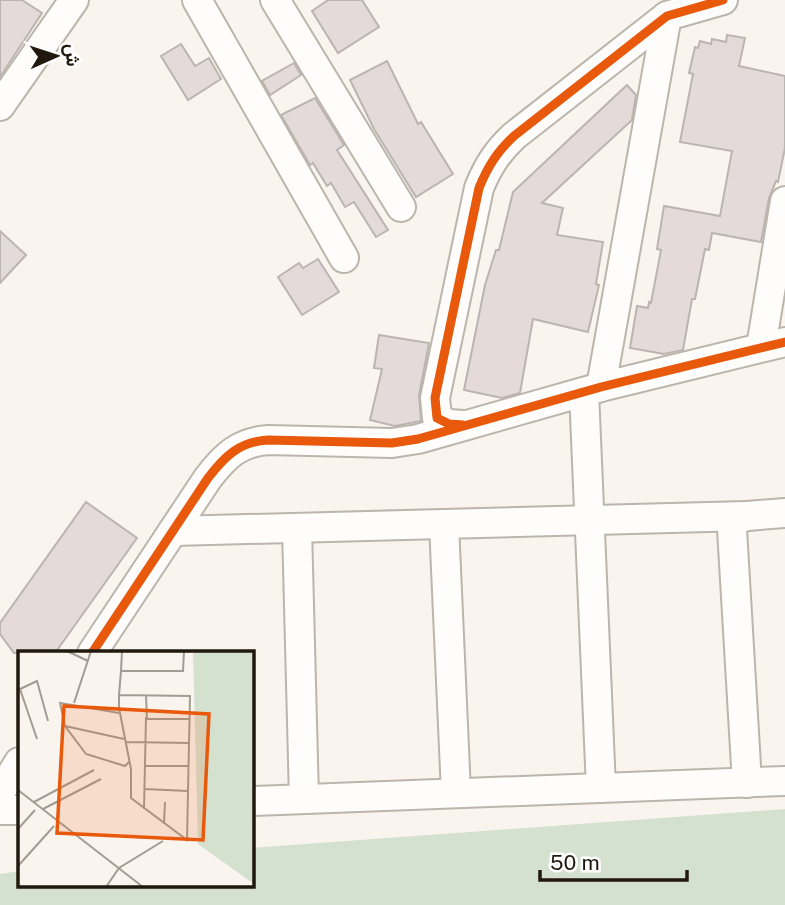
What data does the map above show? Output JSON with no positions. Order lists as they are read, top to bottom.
{
  "scale_bar": "50 m",
  "north": "right"
}
